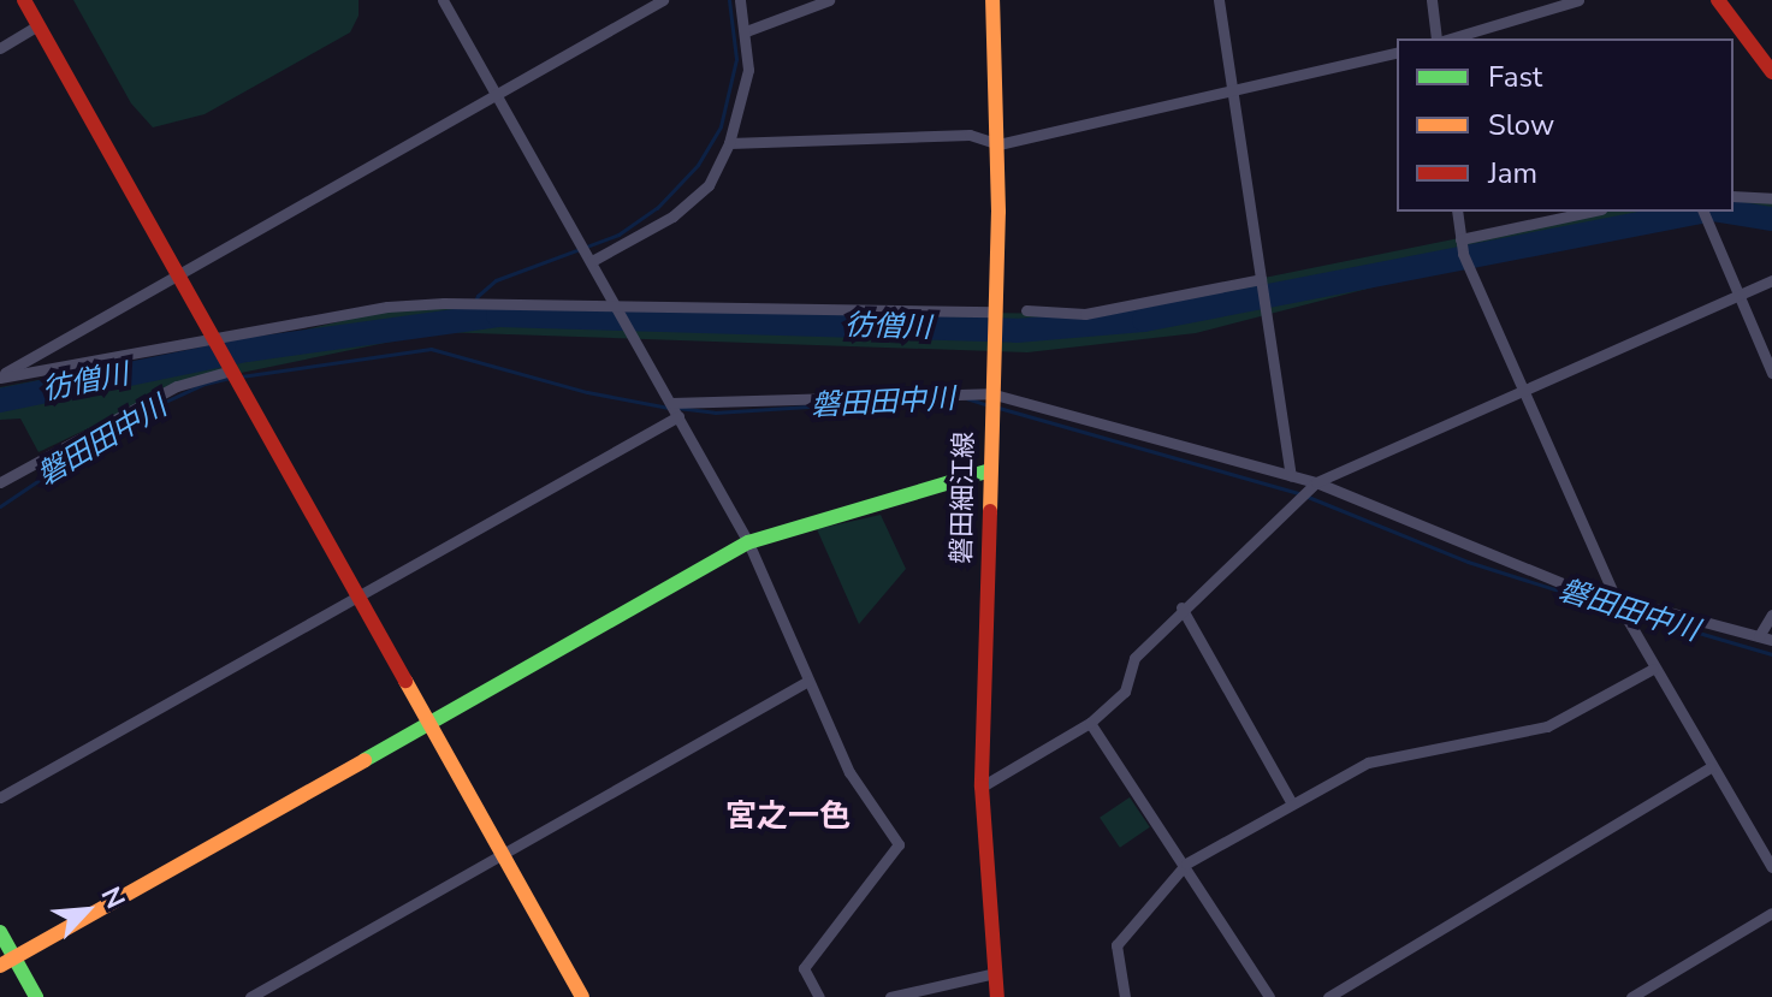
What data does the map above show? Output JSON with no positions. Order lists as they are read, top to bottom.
{
  "streets": {
    "street": ["磐田細江線"]
  },
  "districts": ["宮之一色"],
  "water": ["彷僧川", "磐田田中川"],
  "legend": ["Fast", "Slow", "Jam"],
  "north": "top right"
}
